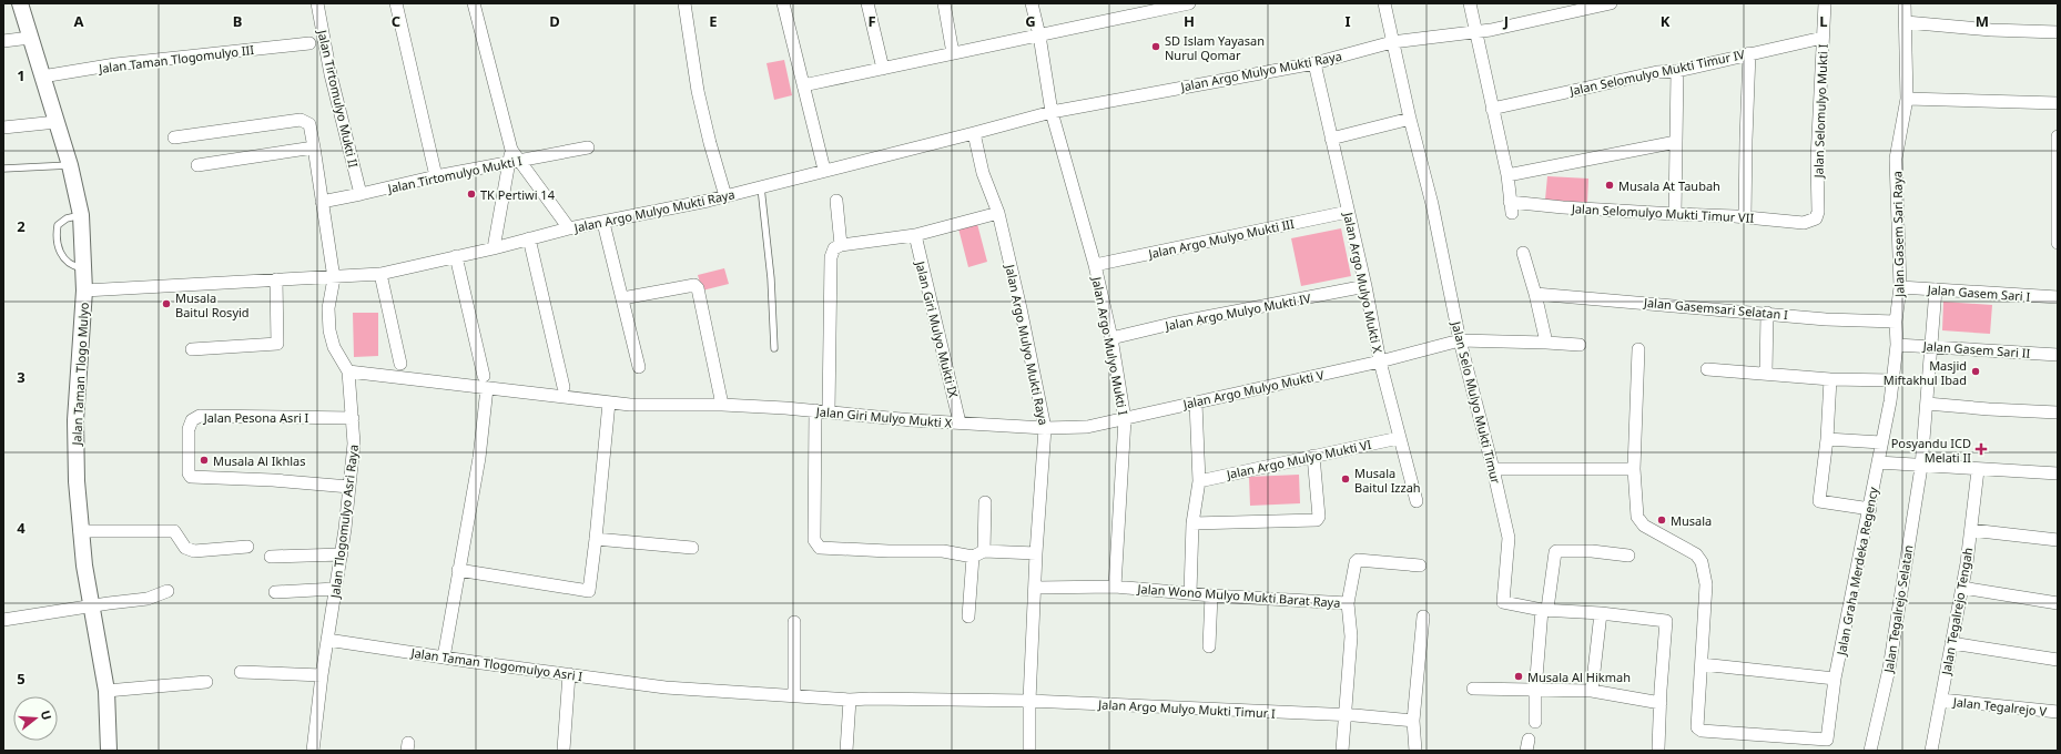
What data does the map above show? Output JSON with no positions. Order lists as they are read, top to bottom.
{
  "streets": {
    "street": [
      "Jalan Taman Tlogomulyo III",
      "Jalan Argo Mulyo Mukti Raya",
      "Jalan Selomulyo Mukti Timur IV",
      "Jalan Tirtomulyo Mukti II",
      "Jalan Selomulyo Mukti I",
      "Jalan Tirtomulyo Mukti I",
      "Jalan Selomulyo Mukti Timur VII",
      "Jalan Gasem Sari Raya",
      "Jalan Argo Mulyo Mukti III",
      "Jalan Argo Mulyo Mukti X",
      "Jalan Gasem Sari I",
      "Jalan Gasemsari Selatan I",
      "Jalan Argo Mulyo Mukti IV",
      "Jalan Giri Mulyo Mukti IX",
      "Jalan Argo Mulyo Mukti I",
      "Jalan Gasem Sari II",
      "Jalan Taman Tlogo Mulyo",
      "Jalan Argo Mulyo Mukti V",
      "Jalan Selo Mulyo Mukti Timur",
      "Jalan Pesona Asri I",
      "Jalan Giri Mulyo Mukti X",
      "Jalan Argo Mulyo Mukti VI",
      "Jalan Tlogomulyo Asri Raya",
      "Jalan Graha Merdeka Regency",
      "Jalan Wono Mulyo Mukti Barat Raya",
      "Jalan Tegalrejo Selatan",
      "Jalan Tegalrejo Tengah",
      "Jalan Taman Tlogomulyo Asri I",
      "Jalan Tegalrejo V",
      "Jalan Argo Mulyo Mukti Timur I"
    ]
  },
  "crossings": [
    ["Jalan Taman Tlogomulyo III", "Jalan Taman Tlogo Mulyo"],
    ["Jalan Argo Mulyo Mukti Raya", "Jalan Argo Mulyo Mukti X"],
    ["Jalan Argo Mulyo Mukti Raya", "Jalan Argo Mulyo Mukti I"],
    ["Jalan Argo Mulyo Mukti Raya", "Jalan Taman Tlogo Mulyo"],
    ["Jalan Argo Mulyo Mukti Raya", "Jalan Argo Mulyo Mukti V"],
    ["Jalan Argo Mulyo Mukti Raya", "Jalan Selo Mulyo Mukti Timur"],
    ["Jalan Argo Mulyo Mukti Raya", "Jalan Giri Mulyo Mukti X"],
    ["Jalan Argo Mulyo Mukti Raya", "Jalan Tlogomulyo Asri Raya"],
    ["Jalan Argo Mulyo Mukti Raya", "Jalan Wono Mulyo Mukti Barat Raya"],
    ["Jalan Argo Mulyo Mukti Raya", "Jalan Argo Mulyo Mukti Timur I"],
    ["Jalan Selomulyo Mukti Timur IV", "Jalan Selomulyo Mukti I"],
    ["Jalan Tirtomulyo Mukti II", "Jalan Tirtomulyo Mukti I"],
    ["Jalan Selomulyo Mukti I", "Jalan Selomulyo Mukti Timur VII"],
    ["Jalan Tirtomulyo Mukti I", "Jalan Tlogomulyo Asri Raya"],
    ["Jalan Gasem Sari Raya", "Jalan Gasem Sari I"],
    ["Jalan Gasem Sari Raya", "Jalan Gasemsari Selatan I"],
    ["Jalan Gasem Sari Raya", "Jalan Gasem Sari II"],
    ["Jalan Gasem Sari Raya", "Jalan Graha Merdeka Regency"],
    ["Jalan Argo Mulyo Mukti III", "Jalan Argo Mulyo Mukti X"],
    ["Jalan Argo Mulyo Mukti III", "Jalan Argo Mulyo Mukti I"],
    ["Jalan Argo Mulyo Mukti X", "Jalan Argo Mulyo Mukti IV"],
    ["Jalan Argo Mulyo Mukti X", "Jalan Argo Mulyo Mukti V"],
    ["Jalan Argo Mulyo Mukti X", "Jalan Argo Mulyo Mukti VI"],
    ["Jalan Gasem Sari I", "Jalan Tegalrejo Selatan"],
    ["Jalan Argo Mulyo Mukti IV", "Jalan Argo Mulyo Mukti I"],
    ["Jalan Giri Mulyo Mukti IX", "Jalan Giri Mulyo Mukti X"],
    ["Jalan Argo Mulyo Mukti I", "Jalan Argo Mulyo Mukti V"],
    ["Jalan Argo Mulyo Mukti I", "Jalan Wono Mulyo Mukti Barat Raya"],
    ["Jalan Gasem Sari II", "Jalan Tegalrejo Selatan"],
    ["Jalan Argo Mulyo Mukti V", "Jalan Selo Mulyo Mukti Timur"],
    ["Jalan Argo Mulyo Mukti V", "Jalan Giri Mulyo Mukti X"],
    ["Jalan Pesona Asri I", "Jalan Tlogomulyo Asri Raya"],
    ["Jalan Tlogomulyo Asri Raya", "Jalan Taman Tlogomulyo Asri I"],
    ["Jalan Wono Mulyo Mukti Barat Raya", "Jalan Argo Mulyo Mukti Timur I"],
    ["Jalan Tegalrejo Tengah", "Jalan Tegalrejo V"],
    ["Jalan Taman Tlogomulyo Asri I", "Jalan Argo Mulyo Mukti Timur I"]
  ],
  "places": {
    "other": [
      "SD Islam Yayasan Nurul Qomar",
      "Musala At Taubah",
      "TK Pertiwi 14",
      "Musala Baitul Rosyid",
      "Masjid Miftakhul Ibad",
      "Musala Al Ikhlas",
      "Musala Baitul Izzah",
      "Musala",
      "Musala Al Hikmah"
    ],
    "health": ["Posyandu ICD Melati II"]
  },
  "north": "right",
  "grid": {
    "columns": [
      "A",
      "B",
      "C",
      "D",
      "E",
      "F",
      "G",
      "H",
      "I",
      "J",
      "K",
      "L",
      "M"
    ],
    "rows": [
      "1",
      "2",
      "3",
      "4",
      "5"
    ]
  }
}
